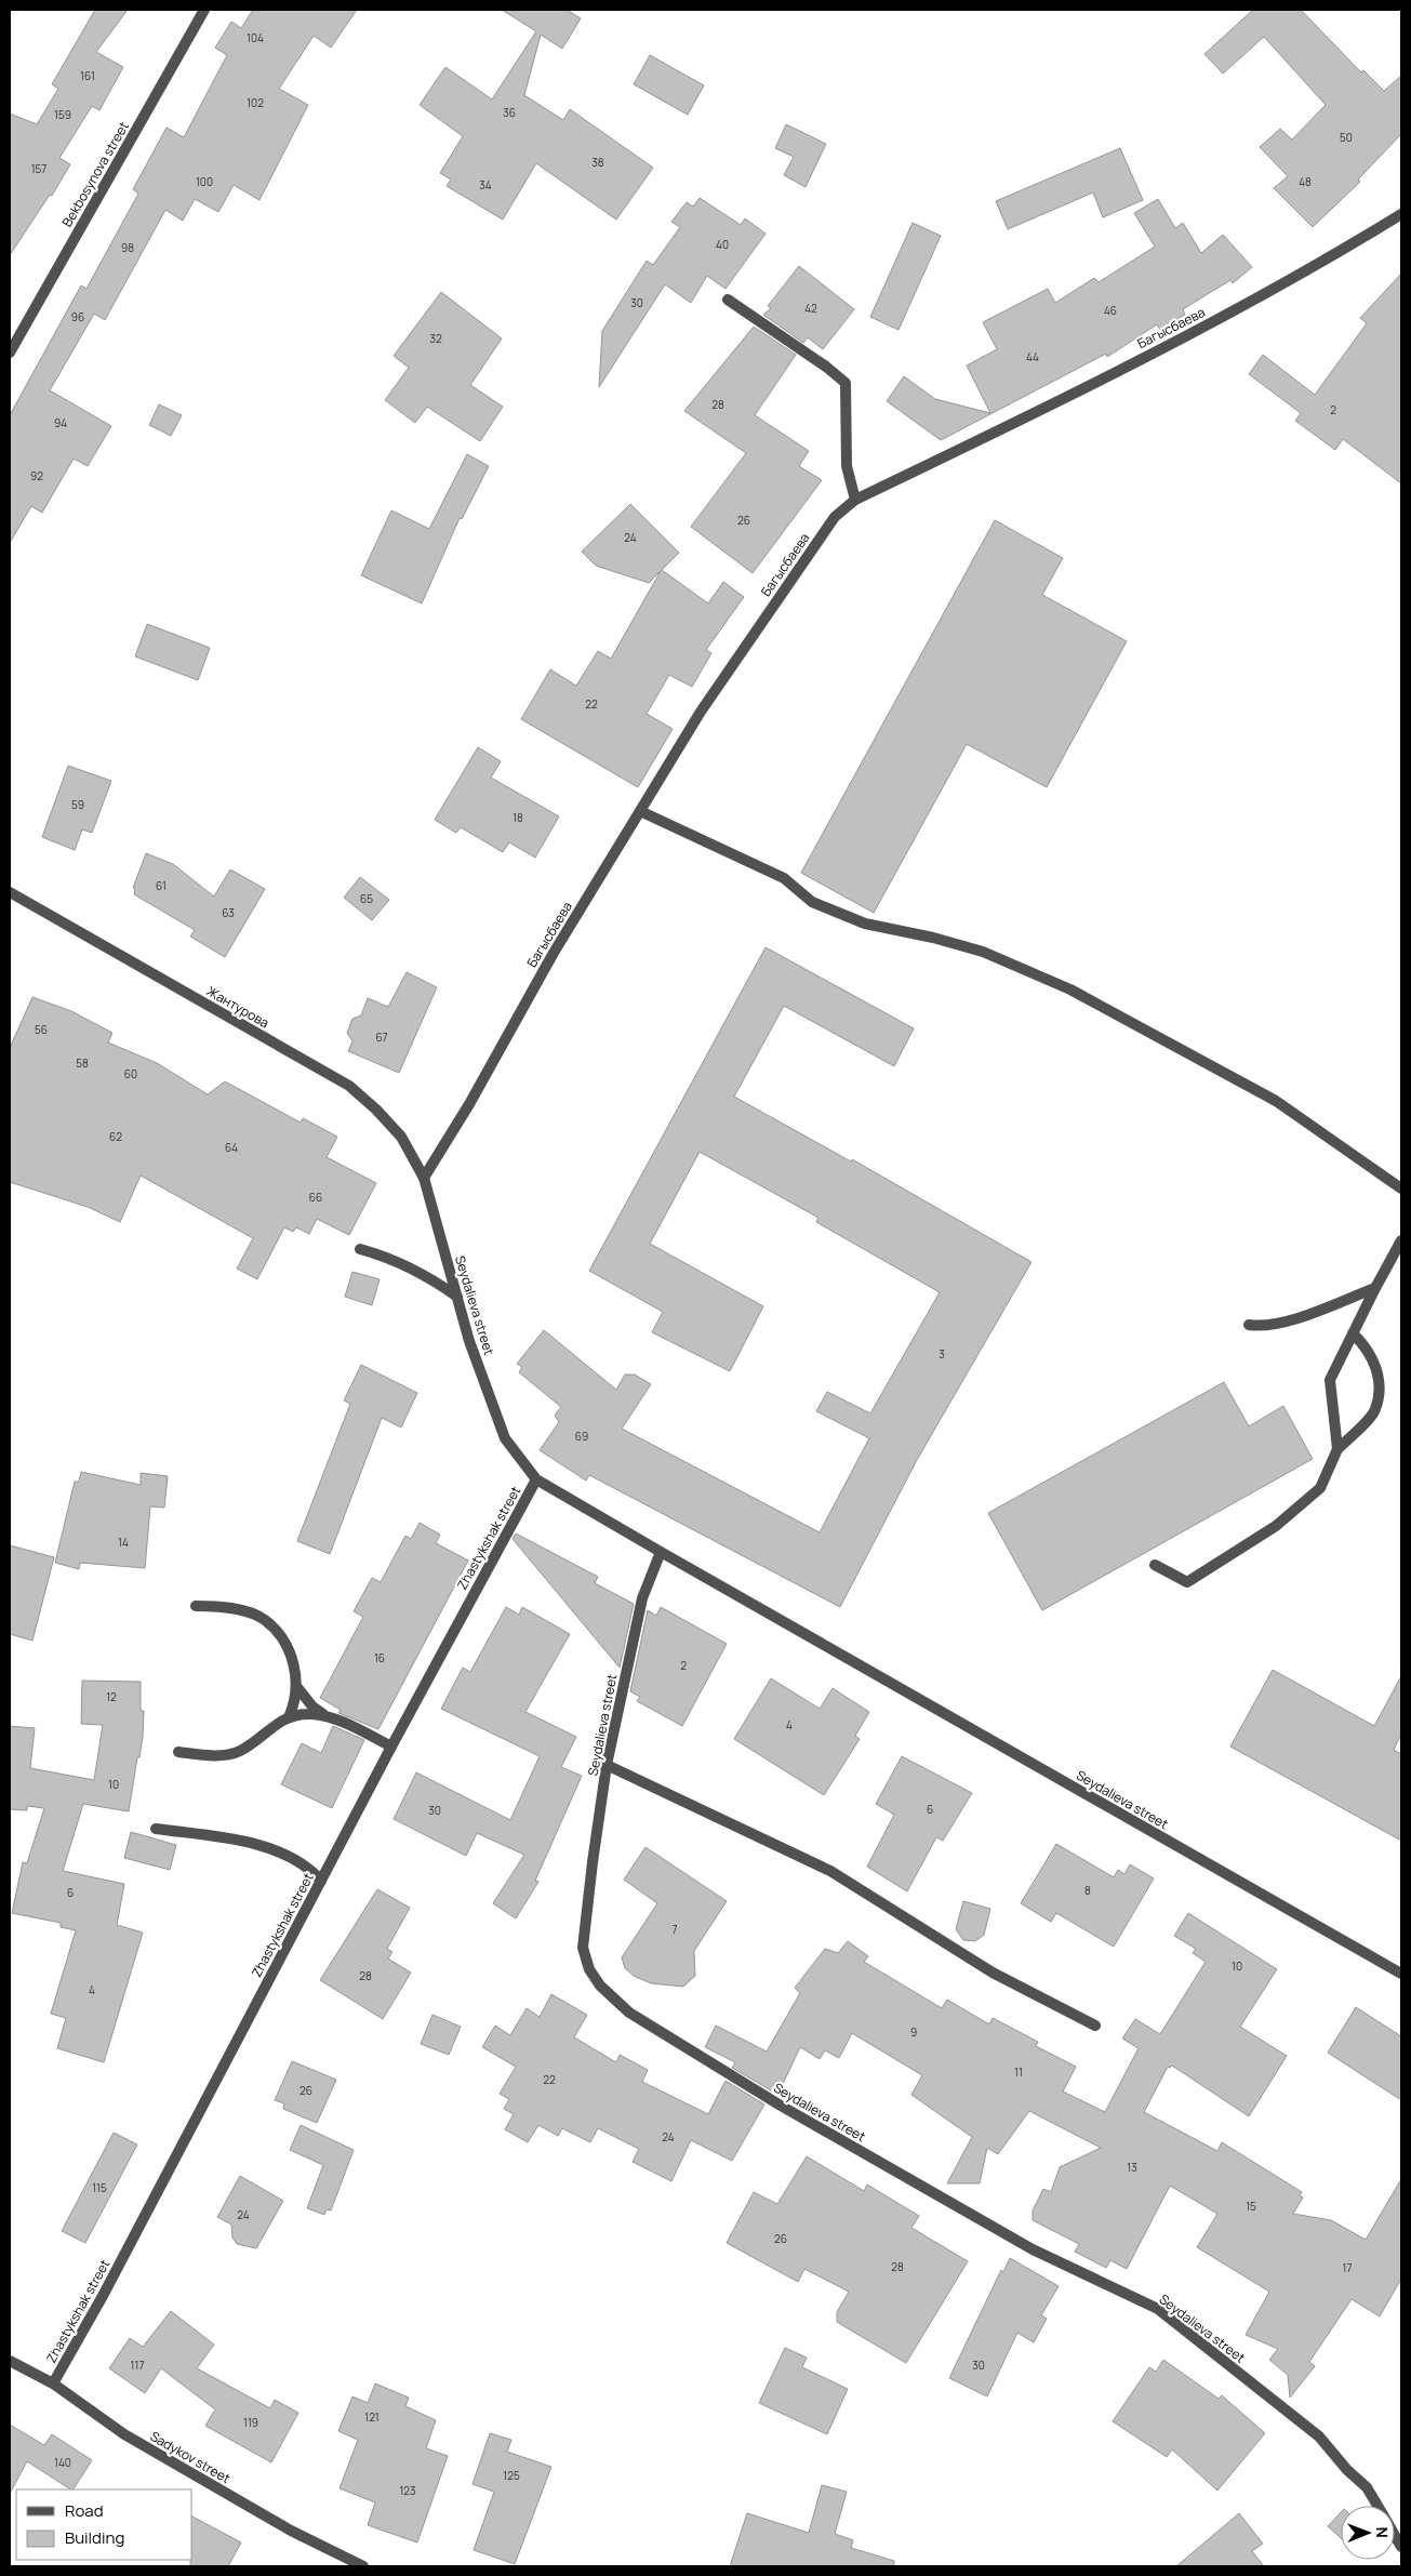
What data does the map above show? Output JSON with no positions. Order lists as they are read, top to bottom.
{
  "streets": {
    "street": [
      "Bekbosynova street",
      "Багысбаева",
      "Жантурова",
      "Seydalieva street",
      "Zhastykshak street",
      "Sadykov street"
    ]
  },
  "crossings": [
    ["Багысбаева", "Жантурова"],
    ["Багысбаева", "Seydalieva street"],
    ["Жантурова", "Seydalieva street"],
    ["Seydalieva street", "Zhastykshak street"],
    ["Zhastykshak street", "Sadykov street"]
  ],
  "house_numbers": [
    "104",
    "161",
    "102",
    "36",
    "159",
    "50",
    "38",
    "157",
    "100",
    "48",
    "34",
    "40",
    "98",
    "30",
    "42",
    "46",
    "96",
    "32",
    "44",
    "28",
    "2",
    "94",
    "92",
    "26",
    "24",
    "22",
    "59",
    "18",
    "61",
    "65",
    "63",
    "56",
    "67",
    "58",
    "60",
    "62",
    "64",
    "66",
    "3",
    "69",
    "14",
    "16",
    "2",
    "12",
    "4",
    "10",
    "6",
    "30",
    "8",
    "6",
    "7",
    "10",
    "28",
    "4",
    "9",
    "11",
    "22",
    "26",
    "24",
    "13",
    "115",
    "15",
    "24",
    "26",
    "28",
    "17",
    "117",
    "30",
    "121",
    "119",
    "140",
    "125",
    "123"
  ],
  "legend": ["Road", "Building"],
  "north": "right"
}
